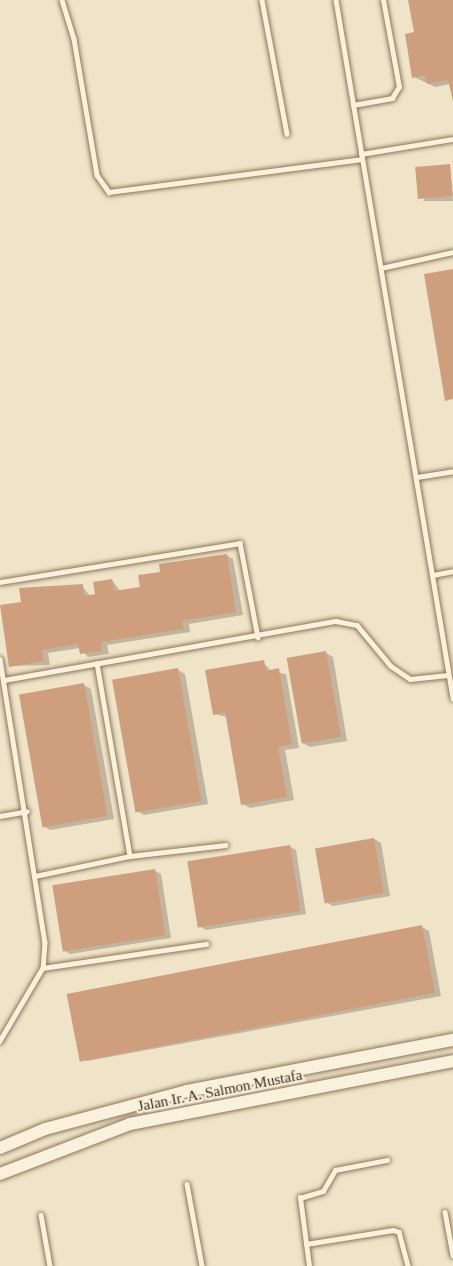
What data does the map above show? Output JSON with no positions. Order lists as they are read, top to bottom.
{
  "streets": {
    "street": ["Jalan Ir. A. Salmon Mustafa"]
  }
}
